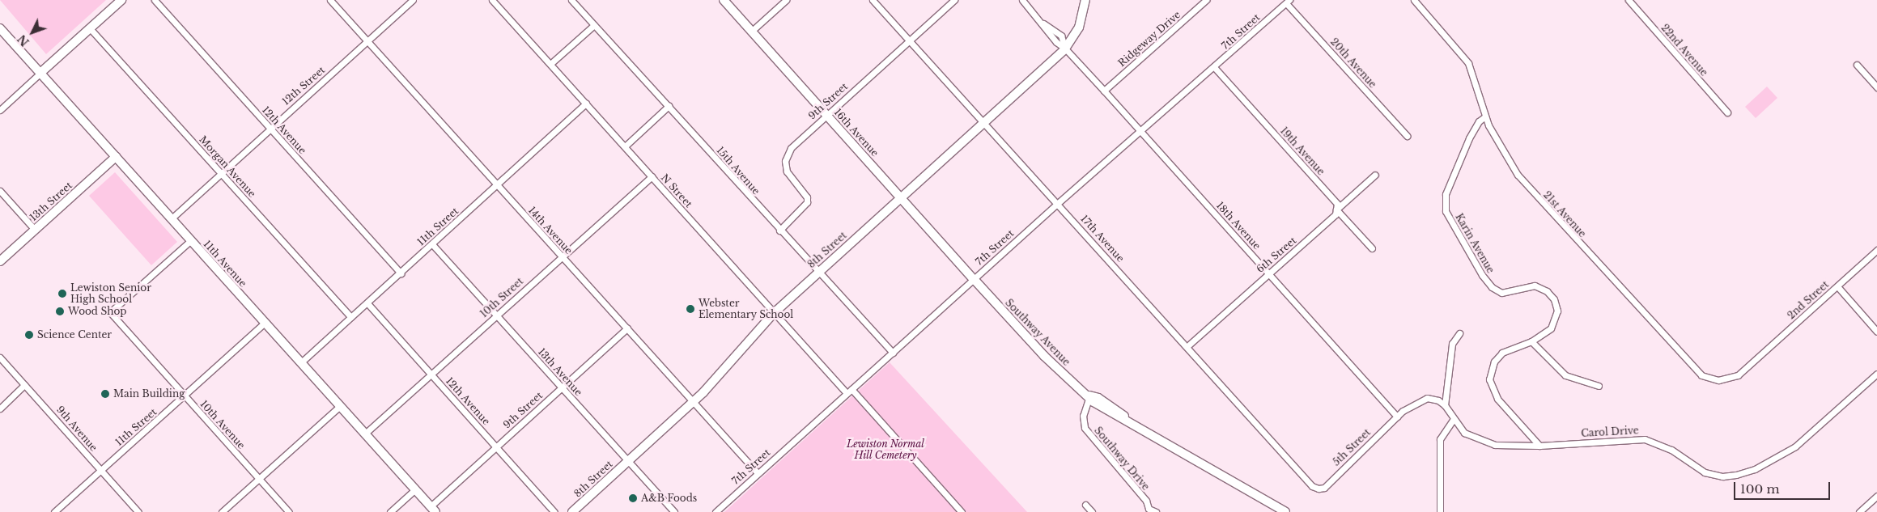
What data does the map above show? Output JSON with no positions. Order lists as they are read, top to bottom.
{
  "streets": {
    "main road": [
      "16th Avenue",
      "13th Street",
      "8th Street",
      "11th Avenue",
      "Southway Avenue"
    ],
    "street": [
      "7th Street",
      "Ridgeway Drive",
      "22nd Avenue",
      "20th Avenue",
      "12th Street",
      "9th Street",
      "12th Avenue",
      "19th Avenue",
      "Morgan Avenue",
      "15th Avenue",
      "N Street",
      "21st Avenue",
      "18th Avenue",
      "11th Street",
      "14th Avenue",
      "17th Avenue",
      "Karin Avenue",
      "6th Street",
      "10th Street",
      "2nd Street",
      "13th Avenue",
      "10th Avenue",
      "9th Avenue",
      "Carol Drive",
      "5th Street",
      "Southway Drive"
    ]
  },
  "crossings": [
    ["7th Street", "20th Avenue"],
    ["7th Street", "16th Avenue"],
    ["7th Street", "19th Avenue"],
    ["7th Street", "15th Avenue"],
    ["7th Street", "N Street"],
    ["7th Street", "18th Avenue"],
    ["7th Street", "14th Avenue"],
    ["7th Street", "17th Avenue"],
    ["7th Street", "Southway Avenue"],
    ["Ridgeway Drive", "18th Avenue"],
    ["12th Street", "12th Avenue"],
    ["12th Street", "Morgan Avenue"],
    ["12th Street", "14th Avenue"],
    ["12th Street", "11th Avenue"],
    ["9th Street", "12th Avenue"],
    ["9th Street", "16th Avenue"],
    ["9th Street", "15th Avenue"],
    ["9th Street", "14th Avenue"],
    ["9th Street", "17th Avenue"],
    ["9th Street", "11th Avenue"],
    ["9th Street", "13th Avenue"],
    ["12th Avenue", "11th Street"],
    ["12th Avenue", "10th Street"],
    ["16th Avenue", "8th Street"],
    ["16th Avenue", "Southway Avenue"],
    ["19th Avenue", "6th Street"],
    ["Morgan Avenue", "11th Street"],
    ["15th Avenue", "8th Street"],
    ["N Street", "11th Street"],
    ["N Street", "8th Street"],
    ["N Street", "10th Street"],
    ["13th Street", "11th Avenue"],
    ["21st Avenue", "Karin Avenue"],
    ["21st Avenue", "2nd Street"],
    ["18th Avenue", "8th Street"],
    ["18th Avenue", "6th Street"],
    ["18th Avenue", "5th Street"],
    ["11th Street", "14th Avenue"],
    ["11th Street", "11th Avenue"],
    ["11th Street", "13th Avenue"],
    ["11th Street", "10th Avenue"],
    ["11th Street", "9th Avenue"],
    ["14th Avenue", "8th Street"],
    ["14th Avenue", "10th Street"],
    ["17th Avenue", "8th Street"],
    ["17th Avenue", "6th Street"],
    ["17th Avenue", "5th Street"],
    ["Karin Avenue", "Carol Drive"],
    ["8th Street", "13th Avenue"],
    ["11th Avenue", "10th Street"],
    ["11th Avenue", "10th Avenue"],
    ["10th Street", "13th Avenue"],
    ["Southway Avenue", "Southway Drive"]
  ],
  "parks": ["Lewiston Normal Hill Cemetery"],
  "places": [
    "Lewiston Senior High School",
    "Webster Elementary School",
    "Wood Shop",
    "Science Center",
    "Main Building",
    "A&B Foods"
  ],
  "scale_bar": "100 m",
  "north": "bottom left"
}
